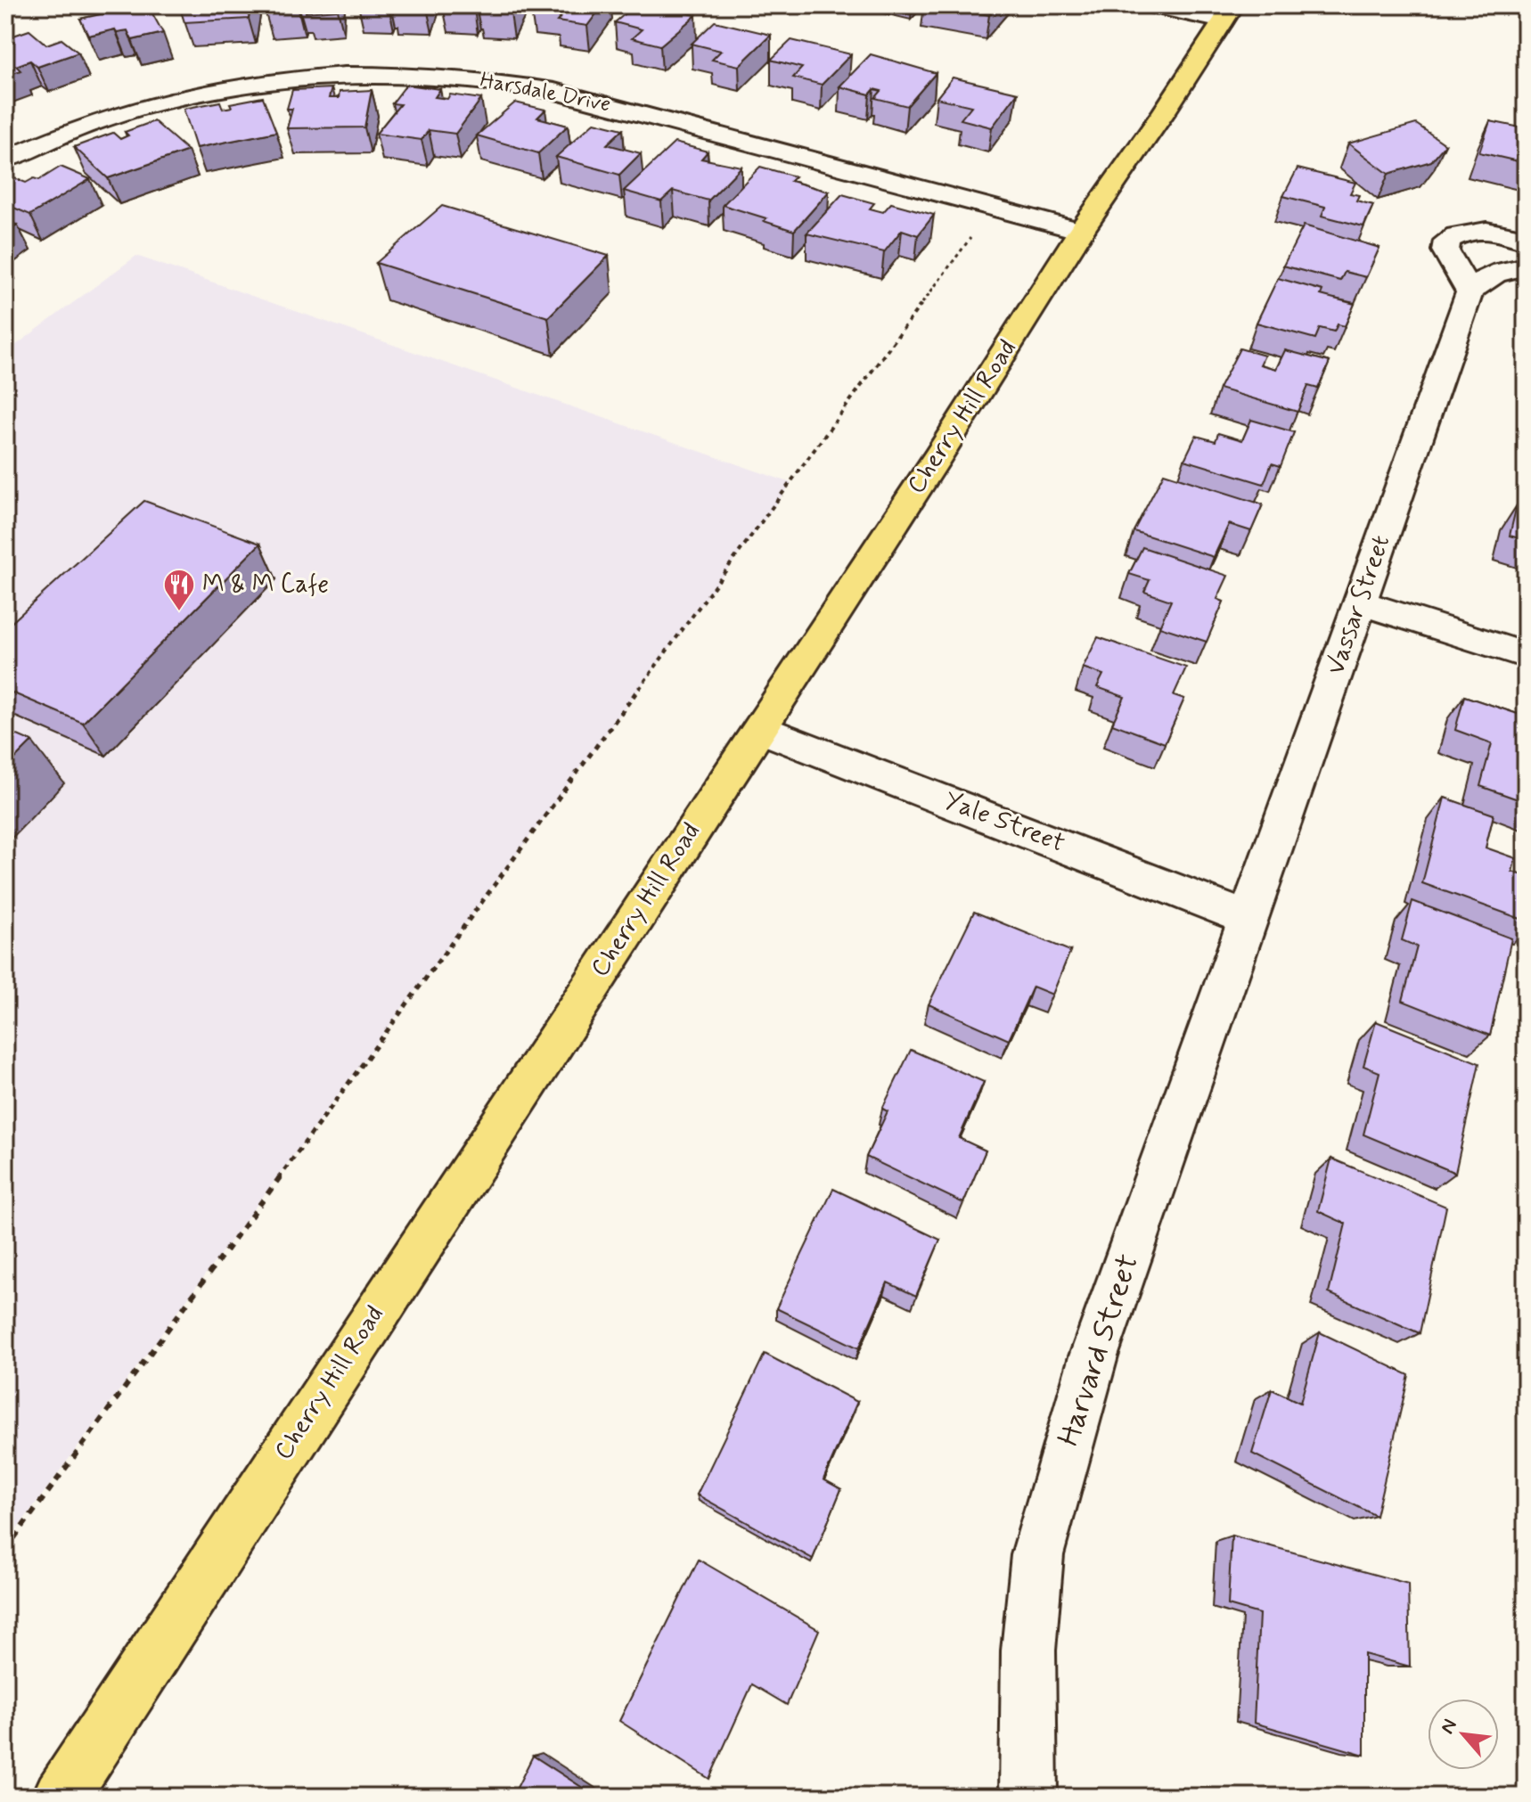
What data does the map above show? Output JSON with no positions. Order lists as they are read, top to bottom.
{
  "streets": {
    "main road": ["Cherry Hill Road"],
    "street": [
      "Harsdale Drive",
      "Vassar Street",
      "Yale Street",
      "Harvard Street"
    ]
  },
  "crossings": [
    ["Harsdale Drive", "Cherry Hill Road"],
    ["Cherry Hill Road", "Yale Street"],
    ["Vassar Street", "Yale Street"],
    ["Vassar Street", "Harvard Street"],
    ["Yale Street", "Harvard Street"]
  ],
  "places": {
    "restaurant": ["M & M Cafe"]
  },
  "north": "top left"
}
